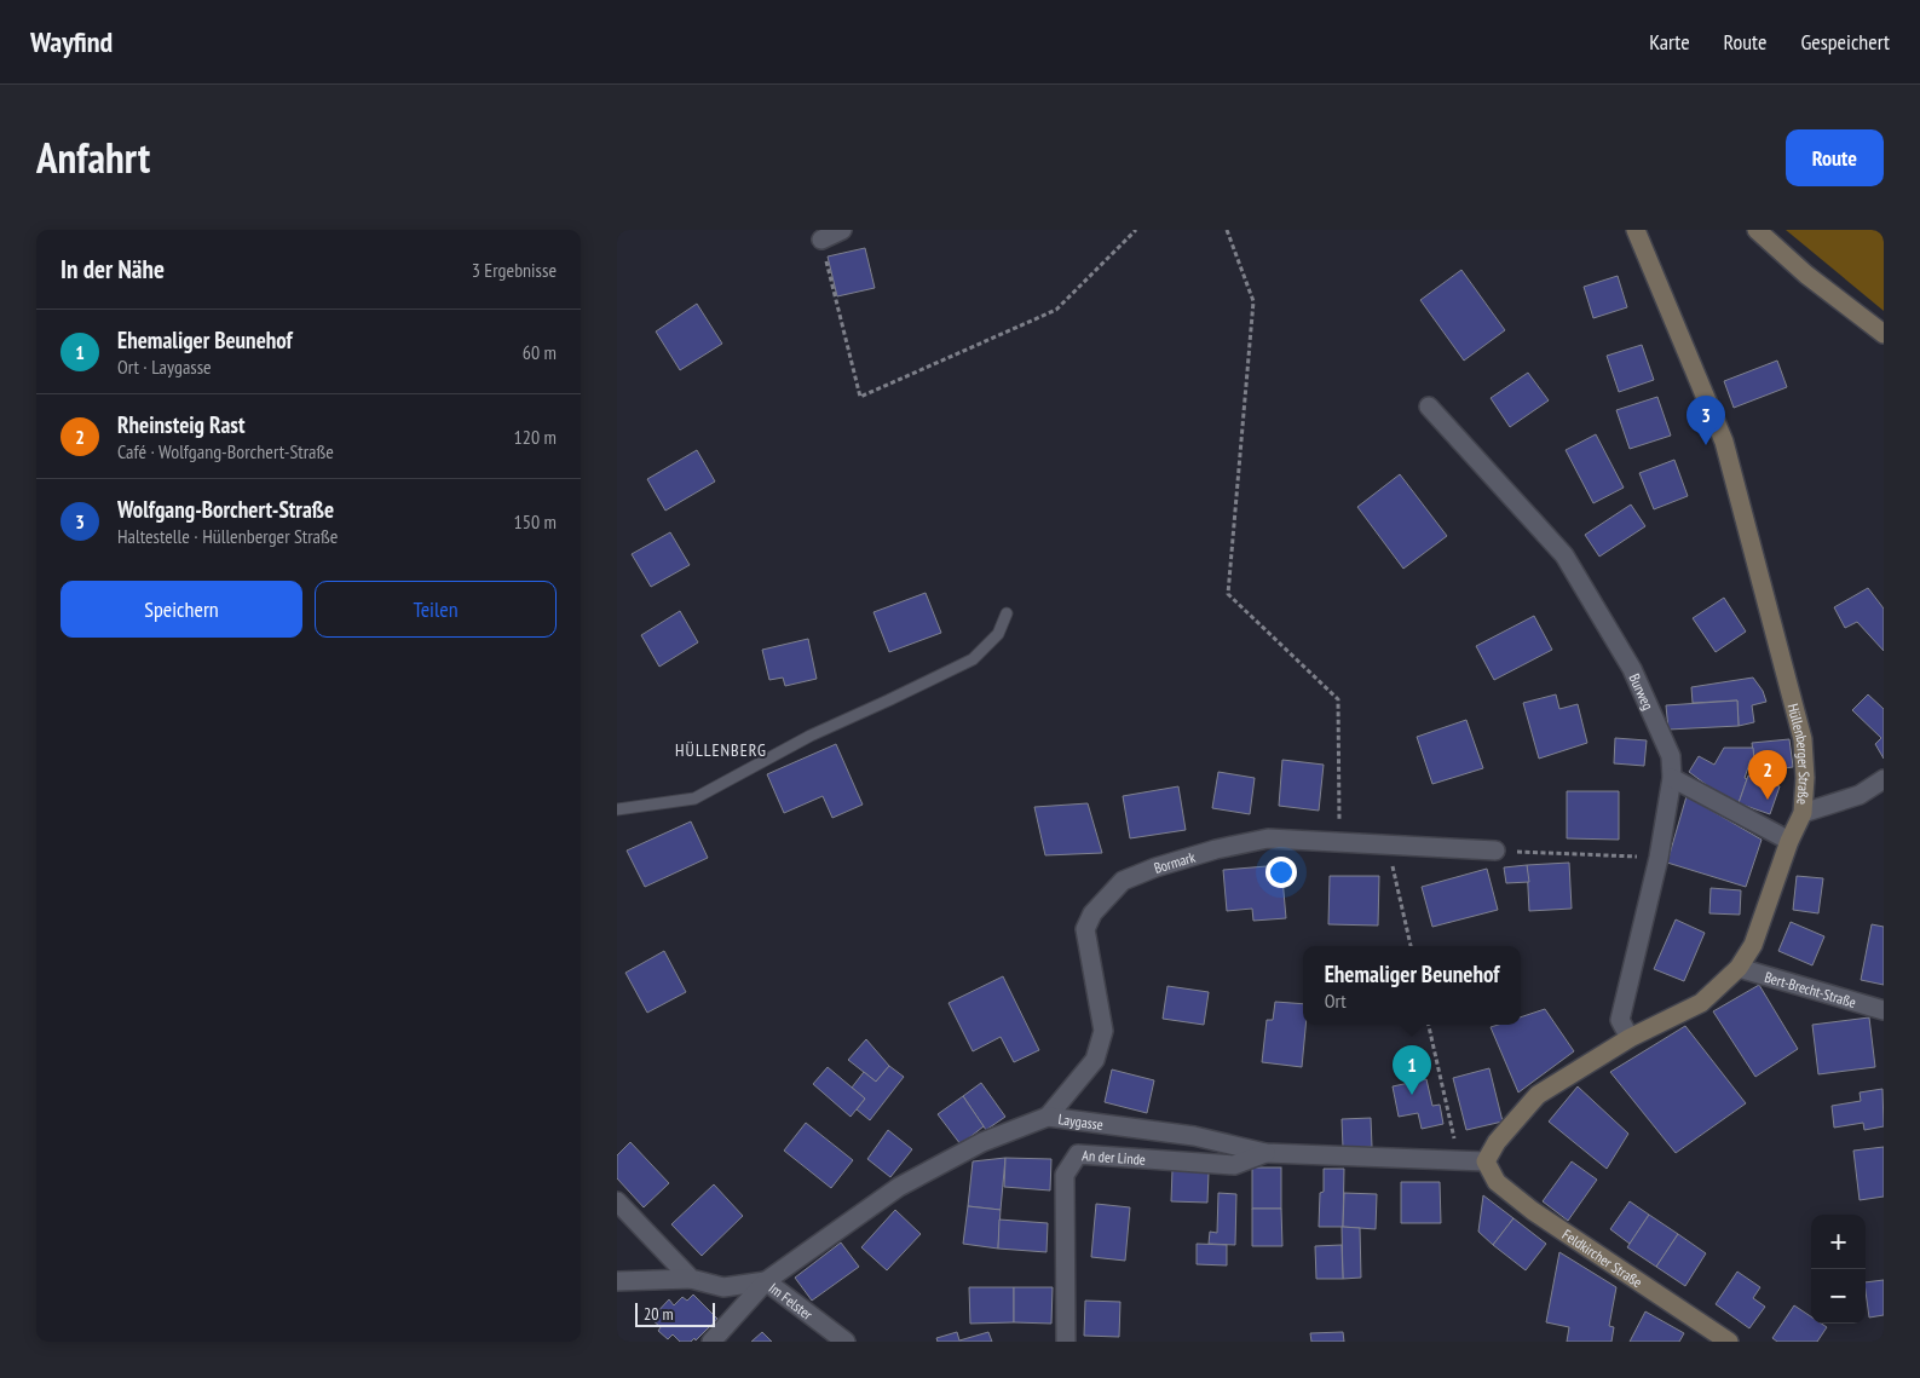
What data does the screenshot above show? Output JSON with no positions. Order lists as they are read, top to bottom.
{
  "streets": {
    "street": [
      "Burweg",
      "Hüllenberger Straße",
      "Bormark",
      "Bert-Brecht-Straße",
      "Laygasse",
      "An der Linde",
      "Feldkircher Straße",
      "Im Felster"
    ]
  },
  "crossings": [
    ["Burweg", "Hüllenberger Straße"],
    ["Hüllenberger Straße", "Bert-Brecht-Straße"],
    ["Hüllenberger Straße", "Laygasse"],
    ["Hüllenberger Straße", "Feldkircher Straße"],
    ["Bormark", "Laygasse"],
    ["Laygasse", "An der Linde"],
    ["Laygasse", "Feldkircher Straße"],
    ["Laygasse", "Im Felster"]
  ],
  "districts": ["HÜLLENBERG"],
  "scale_bar": "20 m",
  "page": {
    "header": "Wayfind",
    "nav": ["Karte", "Route", "Gespeichert"],
    "title": "Anfahrt",
    "buttons": [
      "Route",
      ["Speichern", "Teilen"]
    ],
    "heading": ["In der Nähe", "3 Ergebnisse"],
    "list": [
      {
        "mark": "1",
        "name": "Ehemaliger Beunehof",
        "note": "Ort · Laygasse",
        "value": "60 m"
      },
      {
        "mark": "2",
        "name": "Rheinsteig Rast",
        "note": "Café · Wolfgang-Borchert-Straße",
        "value": "120 m"
      },
      {
        "mark": "3",
        "name": "Wolfgang-Borchert-Straße",
        "note": "Haltestelle · Hüllenberger Straße",
        "value": "150 m"
      }
    ],
    "pins": ["3", "2", "1"],
    "popup": ["Ehemaliger Beunehof", "Ort"],
    "map_buttons": ["+", "−"],
    "scale": "20 m"
  }
}
